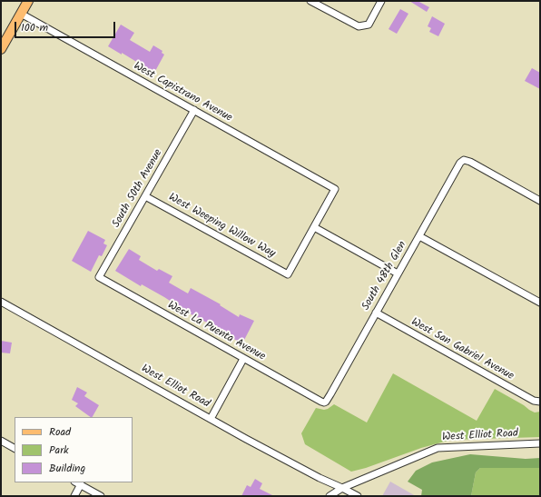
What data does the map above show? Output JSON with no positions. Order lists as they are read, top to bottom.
{
  "streets": {
    "street": [
      "West Capistrano Avenue",
      "South 50th Avenue",
      "West Weeping Willow Way",
      "South 48th Glen",
      "West La Puenta Avenue",
      "West San Gabriel Avenue",
      "West Elliot Road"
    ]
  },
  "crossings": [
    ["West Capistrano Avenue", "South 50th Avenue"],
    ["West Capistrano Avenue", "West Weeping Willow Way"],
    ["South 50th Avenue", "West Weeping Willow Way"],
    ["South 50th Avenue", "West La Puenta Avenue"],
    ["South 48th Glen", "West La Puenta Avenue"],
    ["South 48th Glen", "West San Gabriel Avenue"]
  ],
  "legend": ["Road", "Park", "Building"],
  "scale_bar": "100 m"
}
